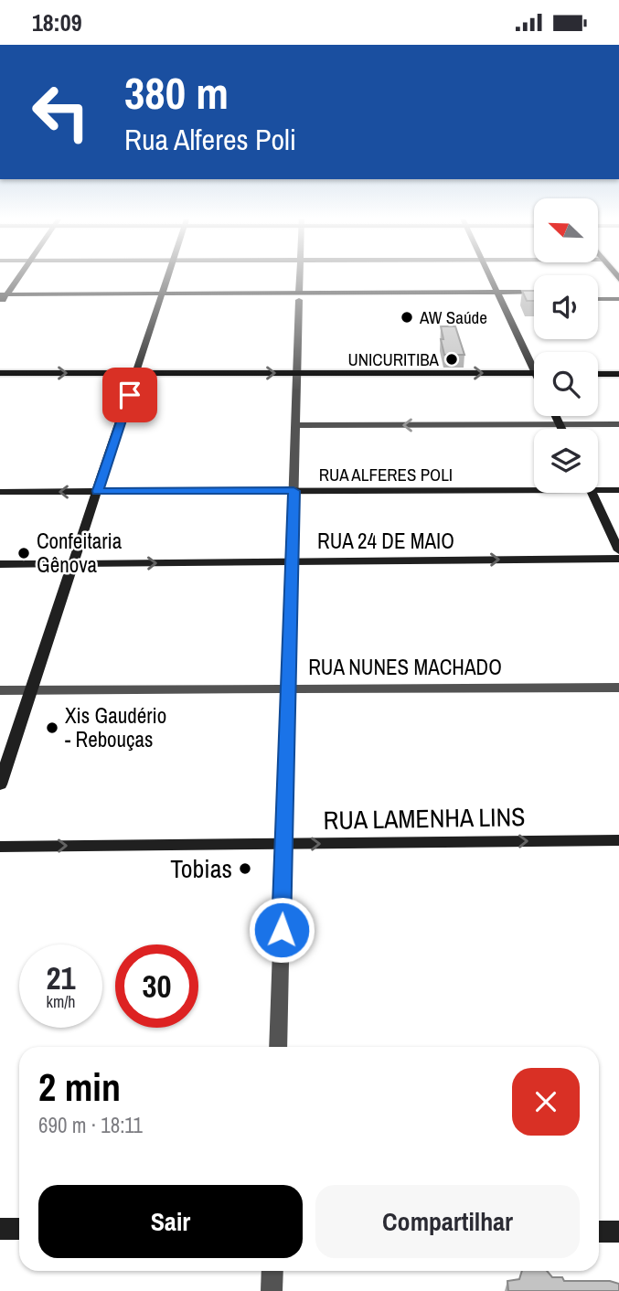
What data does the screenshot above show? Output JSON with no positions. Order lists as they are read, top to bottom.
{
  "streets": {
    "street": [
      "RUA ALFERES POLI",
      "RUA 24 DE MAIO",
      "RUA NUNES MACHADO",
      "RUA LAMENHA LINS"
    ]
  },
  "one_way": ["RUA 24 DE MAIO", "RUA LAMENHA LINS"],
  "places": [
    "AW Saúde",
    "UNICURITIBA",
    "Confeitaria Gênova",
    "Xis Gaudério - Rebouças",
    "Tobias"
  ],
  "north": "top left",
  "page": {
    "status": "18:09",
    "turn": ["380 m", "Rua Alferes Poli"],
    "speed": "21 km/h",
    "limit": "30",
    "heading": ["2 min", "690 m · 18:11"],
    "buttons": ["Sair", "Compartilhar"]
  }
}
